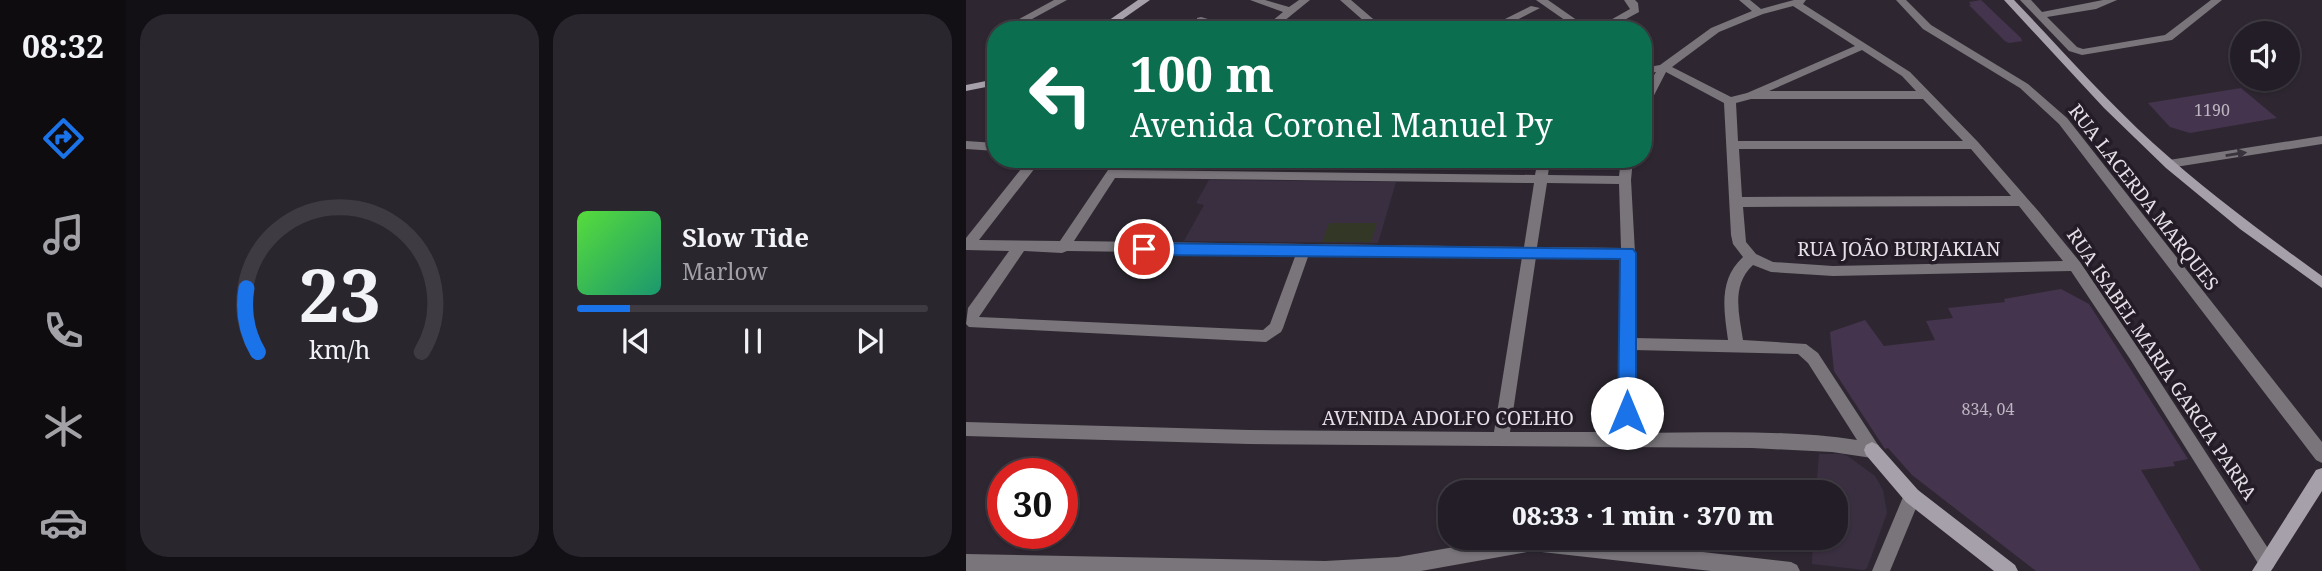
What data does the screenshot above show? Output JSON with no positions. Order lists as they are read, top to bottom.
{
  "streets": {
    "street": [
      "RUA LACERDA MARQUES",
      "RUA JOÃO BURJAKIAN",
      "RUA ISABEL MARIA GARCIA PARRA",
      "AVENIDA ADOLFO COELHO"
    ]
  },
  "crossings": [
    ["RUA JOÃO BURJAKIAN", "RUA ISABEL MARIA GARCIA PARRA"]
  ],
  "house_numbers": ["1190", "834, 04"],
  "page": {
    "tabs": "08:32",
    "turn": ["100 m", "Avenida Coronel Manuel Py"],
    "song": ["Slow Tide", "Marlow"],
    "limit": "30",
    "trip": "08:33 · 1 min · 370 m",
    "gauge": ["23", "km/h"]
  }
}
